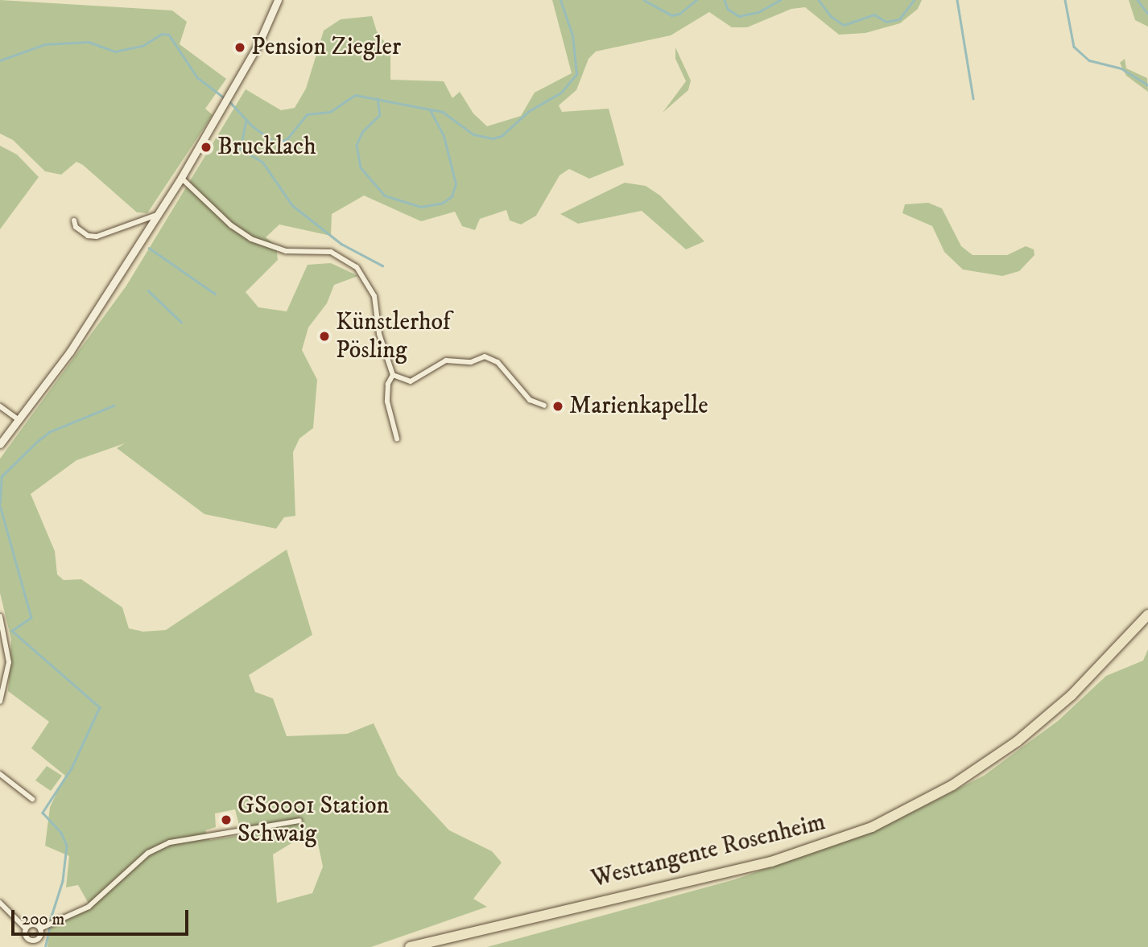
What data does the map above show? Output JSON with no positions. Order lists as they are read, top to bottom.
{
  "streets": {
    "highway": ["Westtangente Rosenheim"]
  },
  "places": [
    "Pension Ziegler",
    "Brucklach",
    "Künstlerhof Pösling",
    "Marienkapelle",
    "GS0001 Station Schwaig"
  ],
  "scale_bar": "200 m"
}
